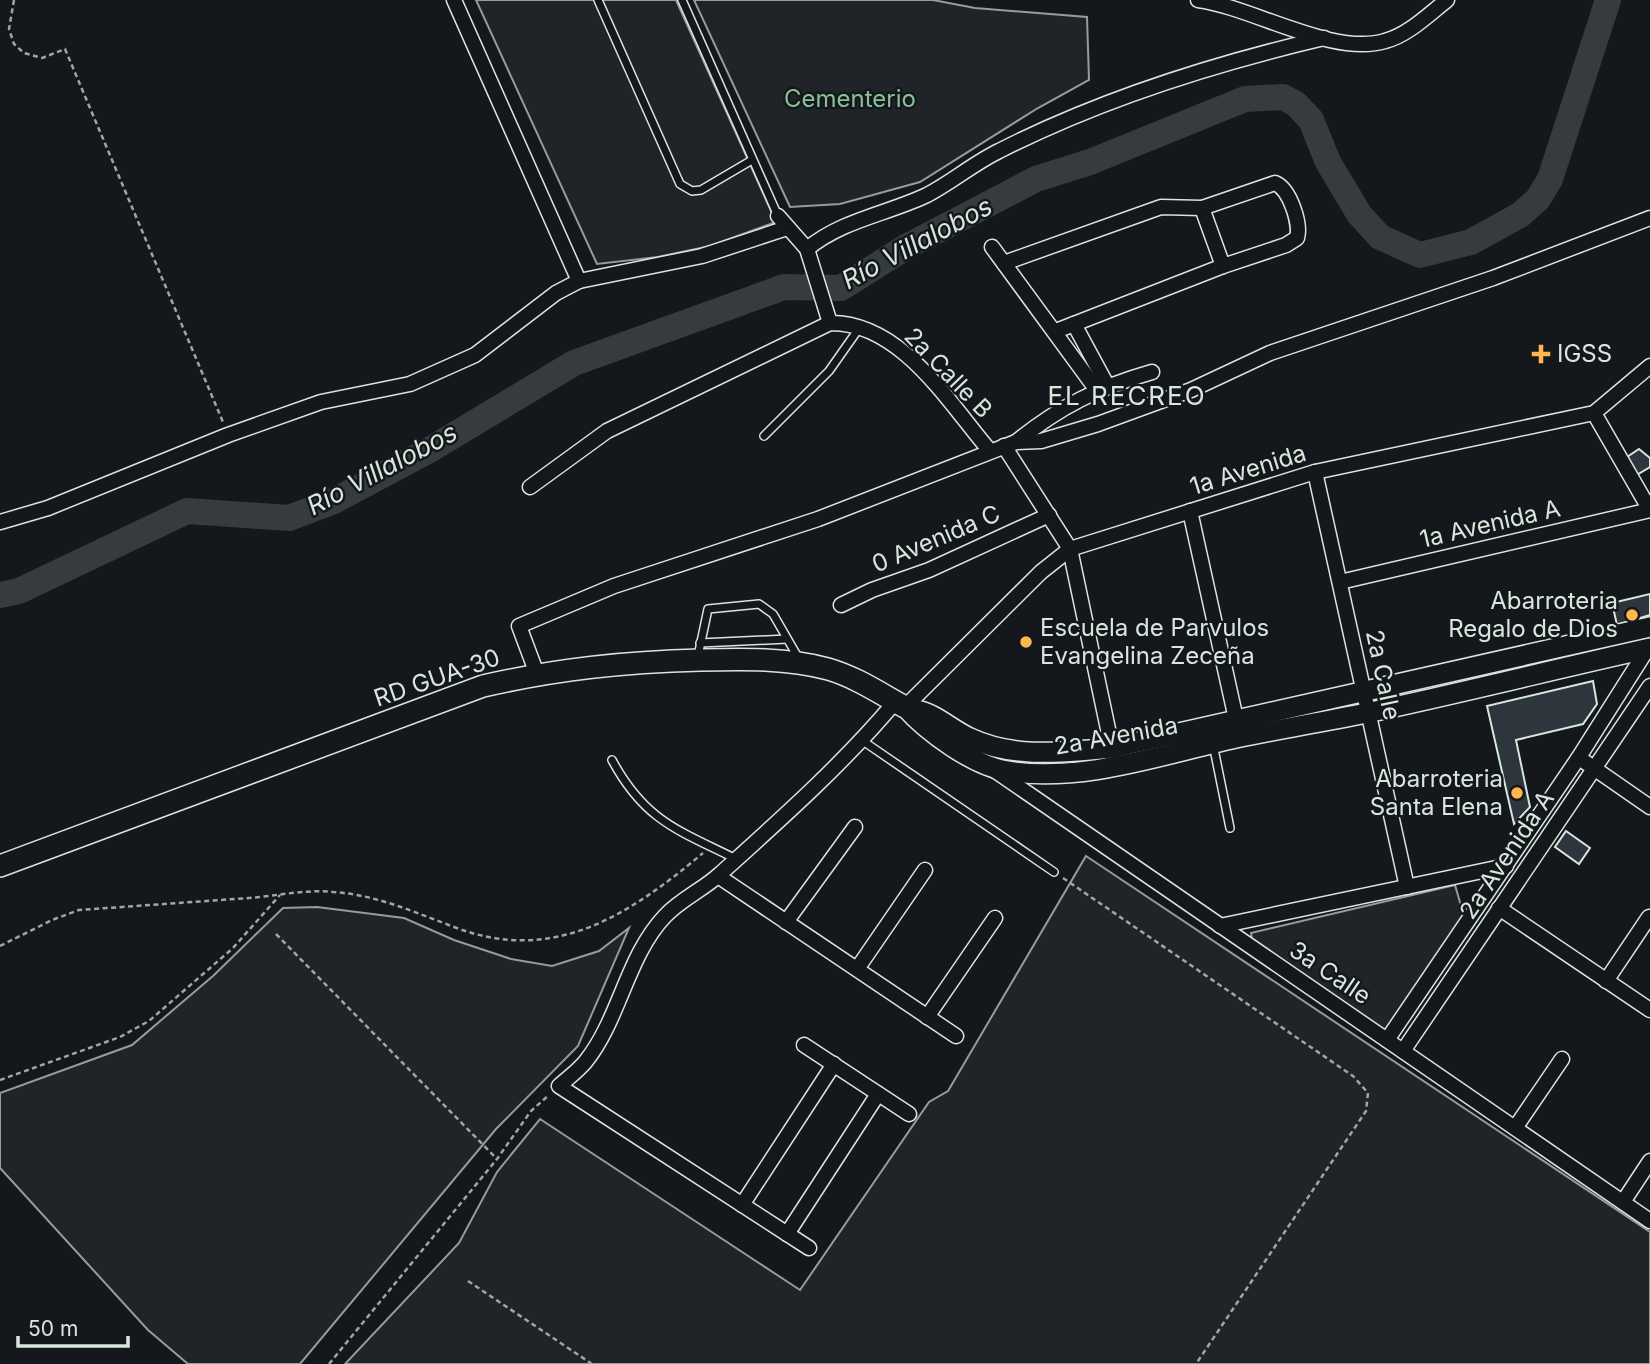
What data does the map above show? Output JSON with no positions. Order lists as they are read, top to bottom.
{
  "streets": {
    "main road": ["RD GUA-30"],
    "street": [
      "2a Calle B",
      "1a Avenida",
      "1a Avenida A",
      "0 Avenida C",
      "2a Calle",
      "2a Avenida",
      "2a Avenida A",
      "3a Calle"
    ]
  },
  "crossings": [
    ["2a Calle B", "1a Avenida"],
    ["2a Calle B", "0 Avenida C"],
    ["2a Calle B", "2a Avenida"],
    ["1a Avenida", "2a Calle"],
    ["1a Avenida", "RD GUA-30"],
    ["1a Avenida", "2a Avenida"],
    ["1a Avenida A", "2a Calle"],
    ["2a Calle", "2a Avenida"],
    ["2a Calle", "2a Avenida A"],
    ["RD GUA-30", "2a Avenida"],
    ["2a Avenida", "2a Avenida A"],
    ["2a Avenida", "3a Calle"],
    ["2a Avenida A", "3a Calle"]
  ],
  "districts": ["EL RECREO"],
  "water": ["Río Villalobos"],
  "parks": ["Cementerio"],
  "places": {
    "health": ["IGSS"],
    "other": ["Abarroteria Regalo de Dios", "Escuela de Parvulos Evangelina Zeceña", "Abarroteria Santa Elena"]
  },
  "scale_bar": "50 m"
}
